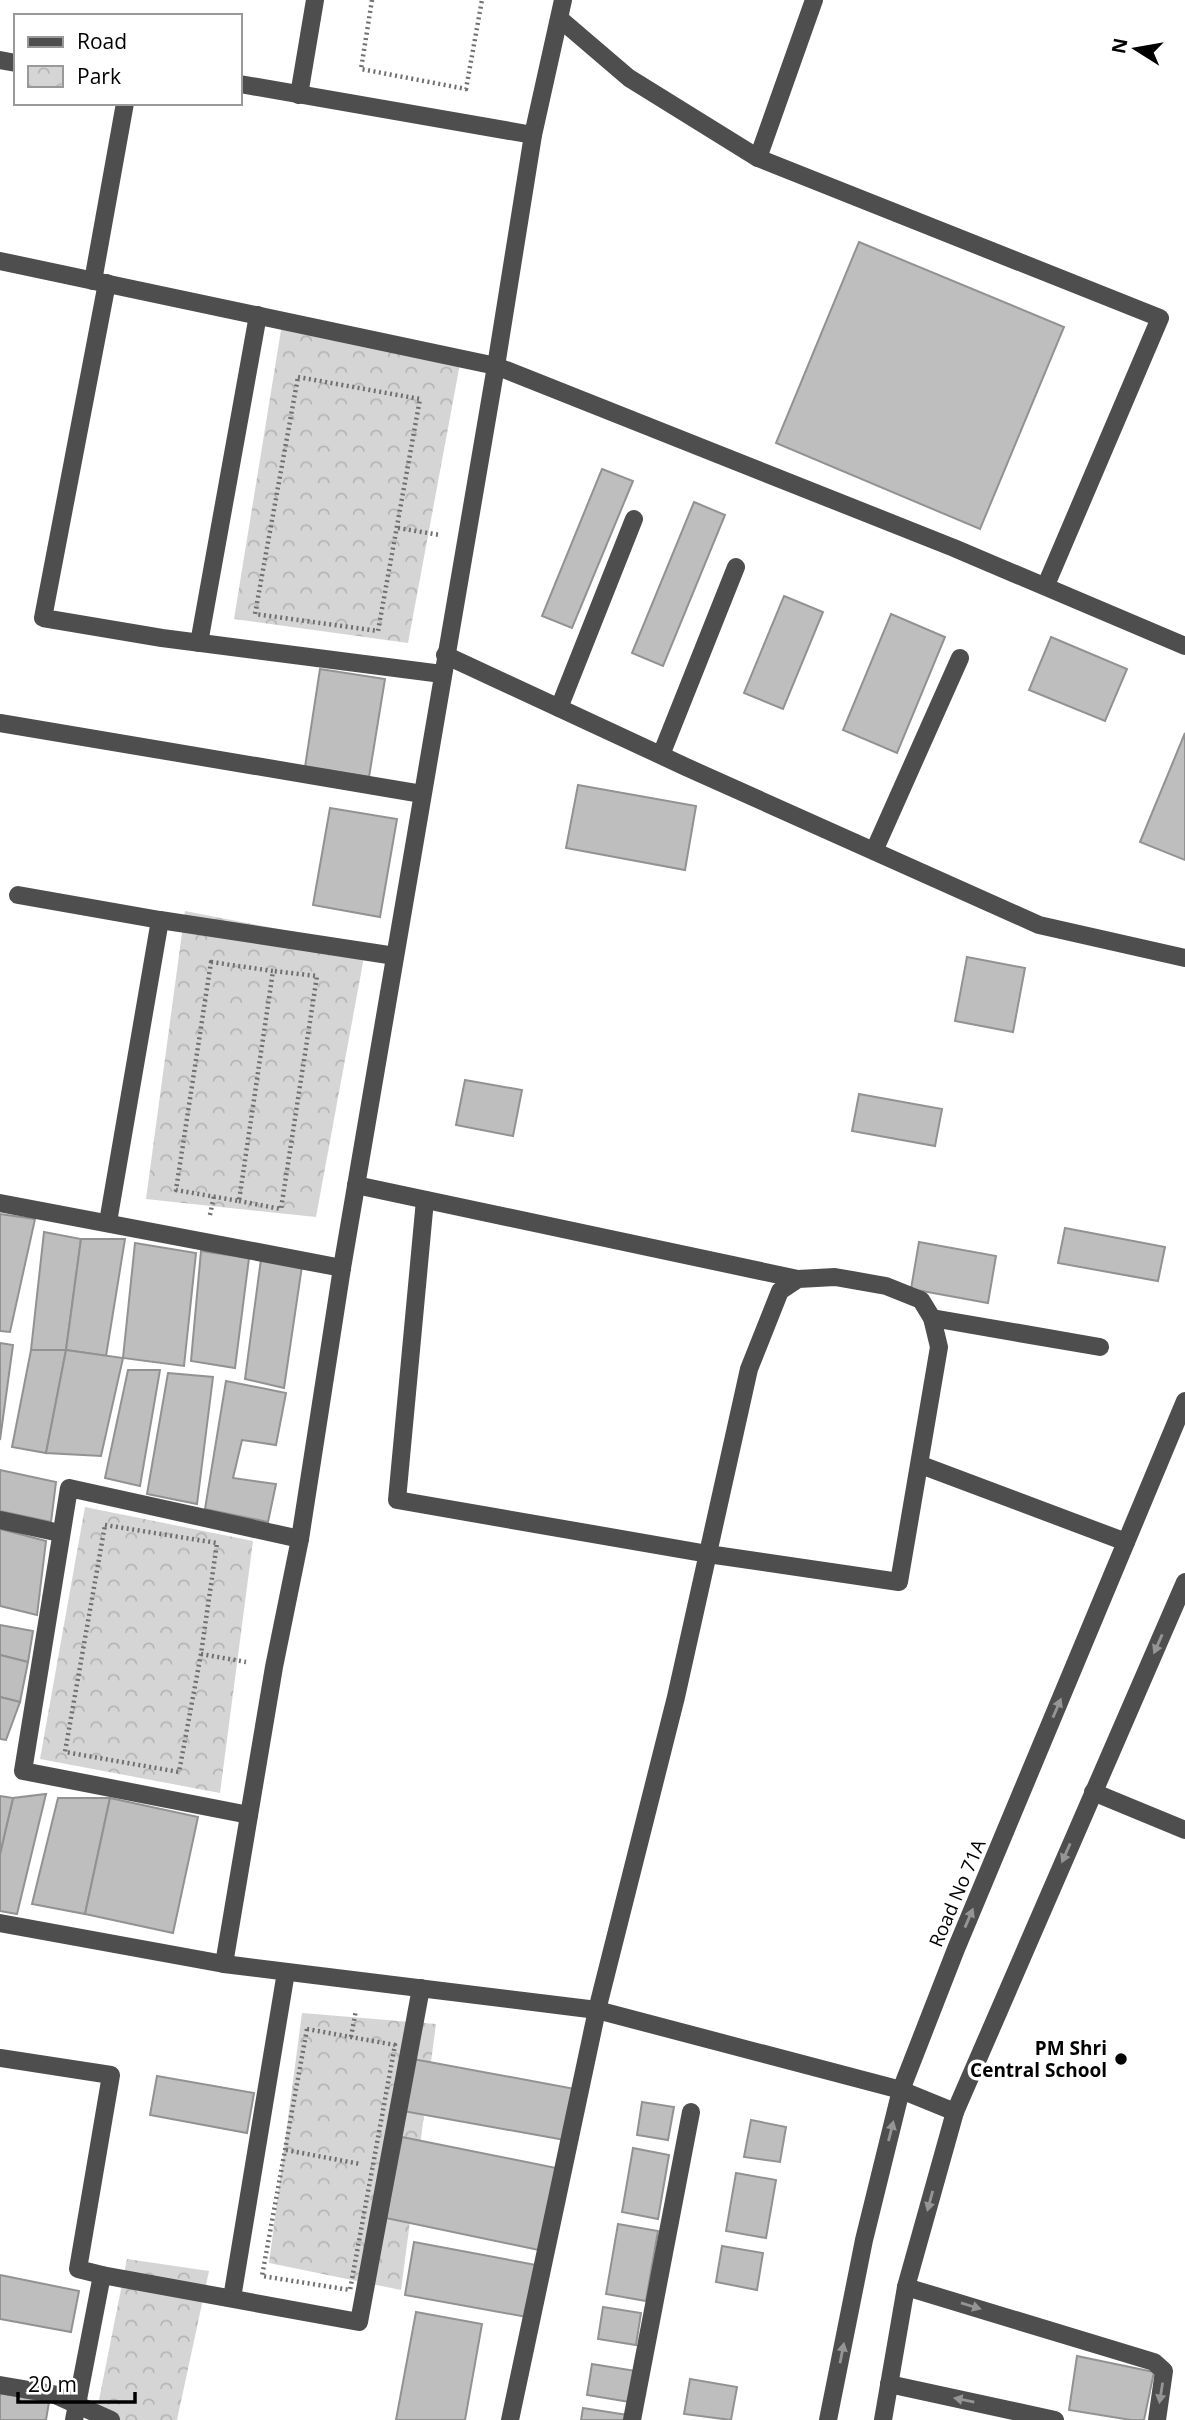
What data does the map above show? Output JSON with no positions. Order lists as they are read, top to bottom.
{
  "streets": {
    "street": ["Road No 71A"]
  },
  "places": ["PM Shri Central School"],
  "legend": ["Road", "Park"],
  "scale_bar": "20 m",
  "north": "left"
}
